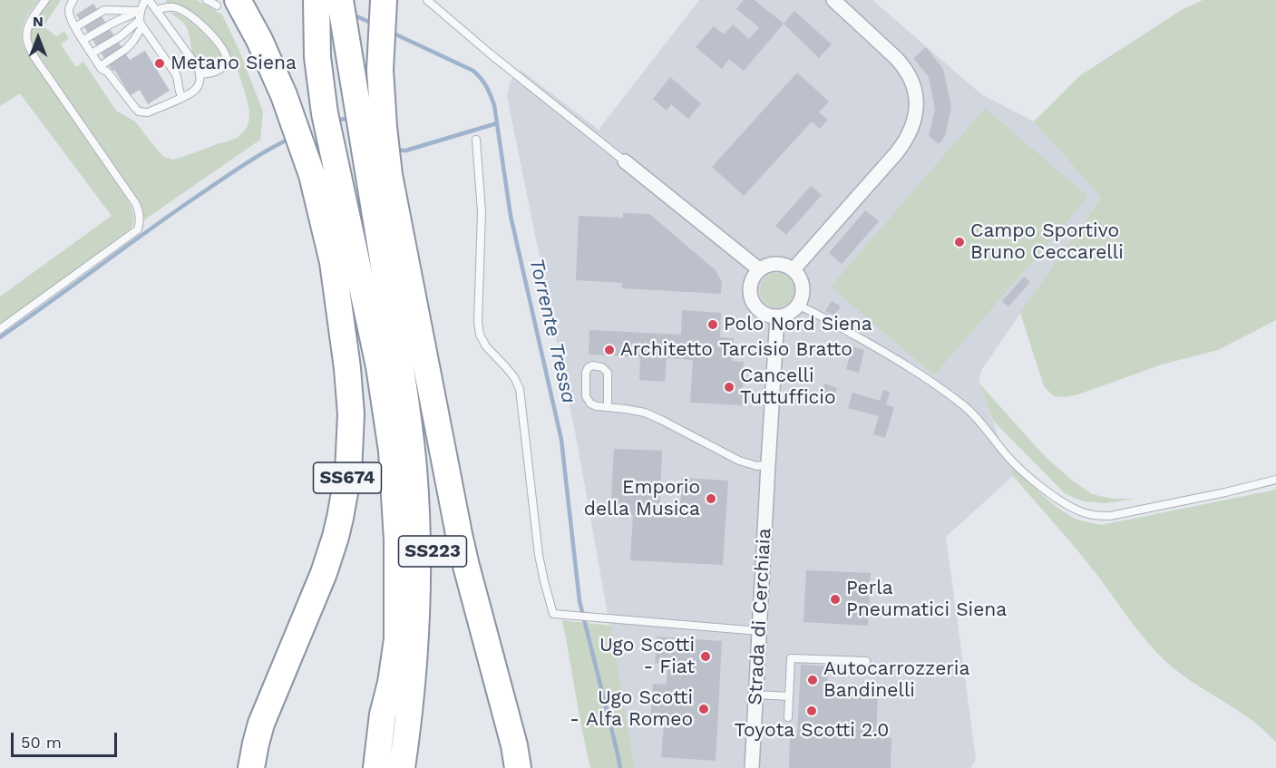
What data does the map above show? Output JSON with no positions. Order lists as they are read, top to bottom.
{
  "streets": {
    "highway": ["SS674", "SS223"],
    "street": ["Strada di Cerchiaia"]
  },
  "crossings": [
    ["SS674", "SS223"]
  ],
  "water": ["Torrente Tressa"],
  "places": [
    "Metano Siena",
    "Campo Sportivo Bruno Ceccarelli",
    "Polo Nord Siena",
    "Architetto Tarcisio Bratto",
    "Cancelli Tuttufficio",
    "Emporio della Musica",
    "Perla Pneumatici Siena",
    "Ugo Scotti - Fiat",
    "Autocarrozzeria Bandinelli",
    "Ugo Scotti - Alfa Romeo",
    "Toyota Scotti 2.0"
  ],
  "scale_bar": "50 m",
  "north": "top"
}
